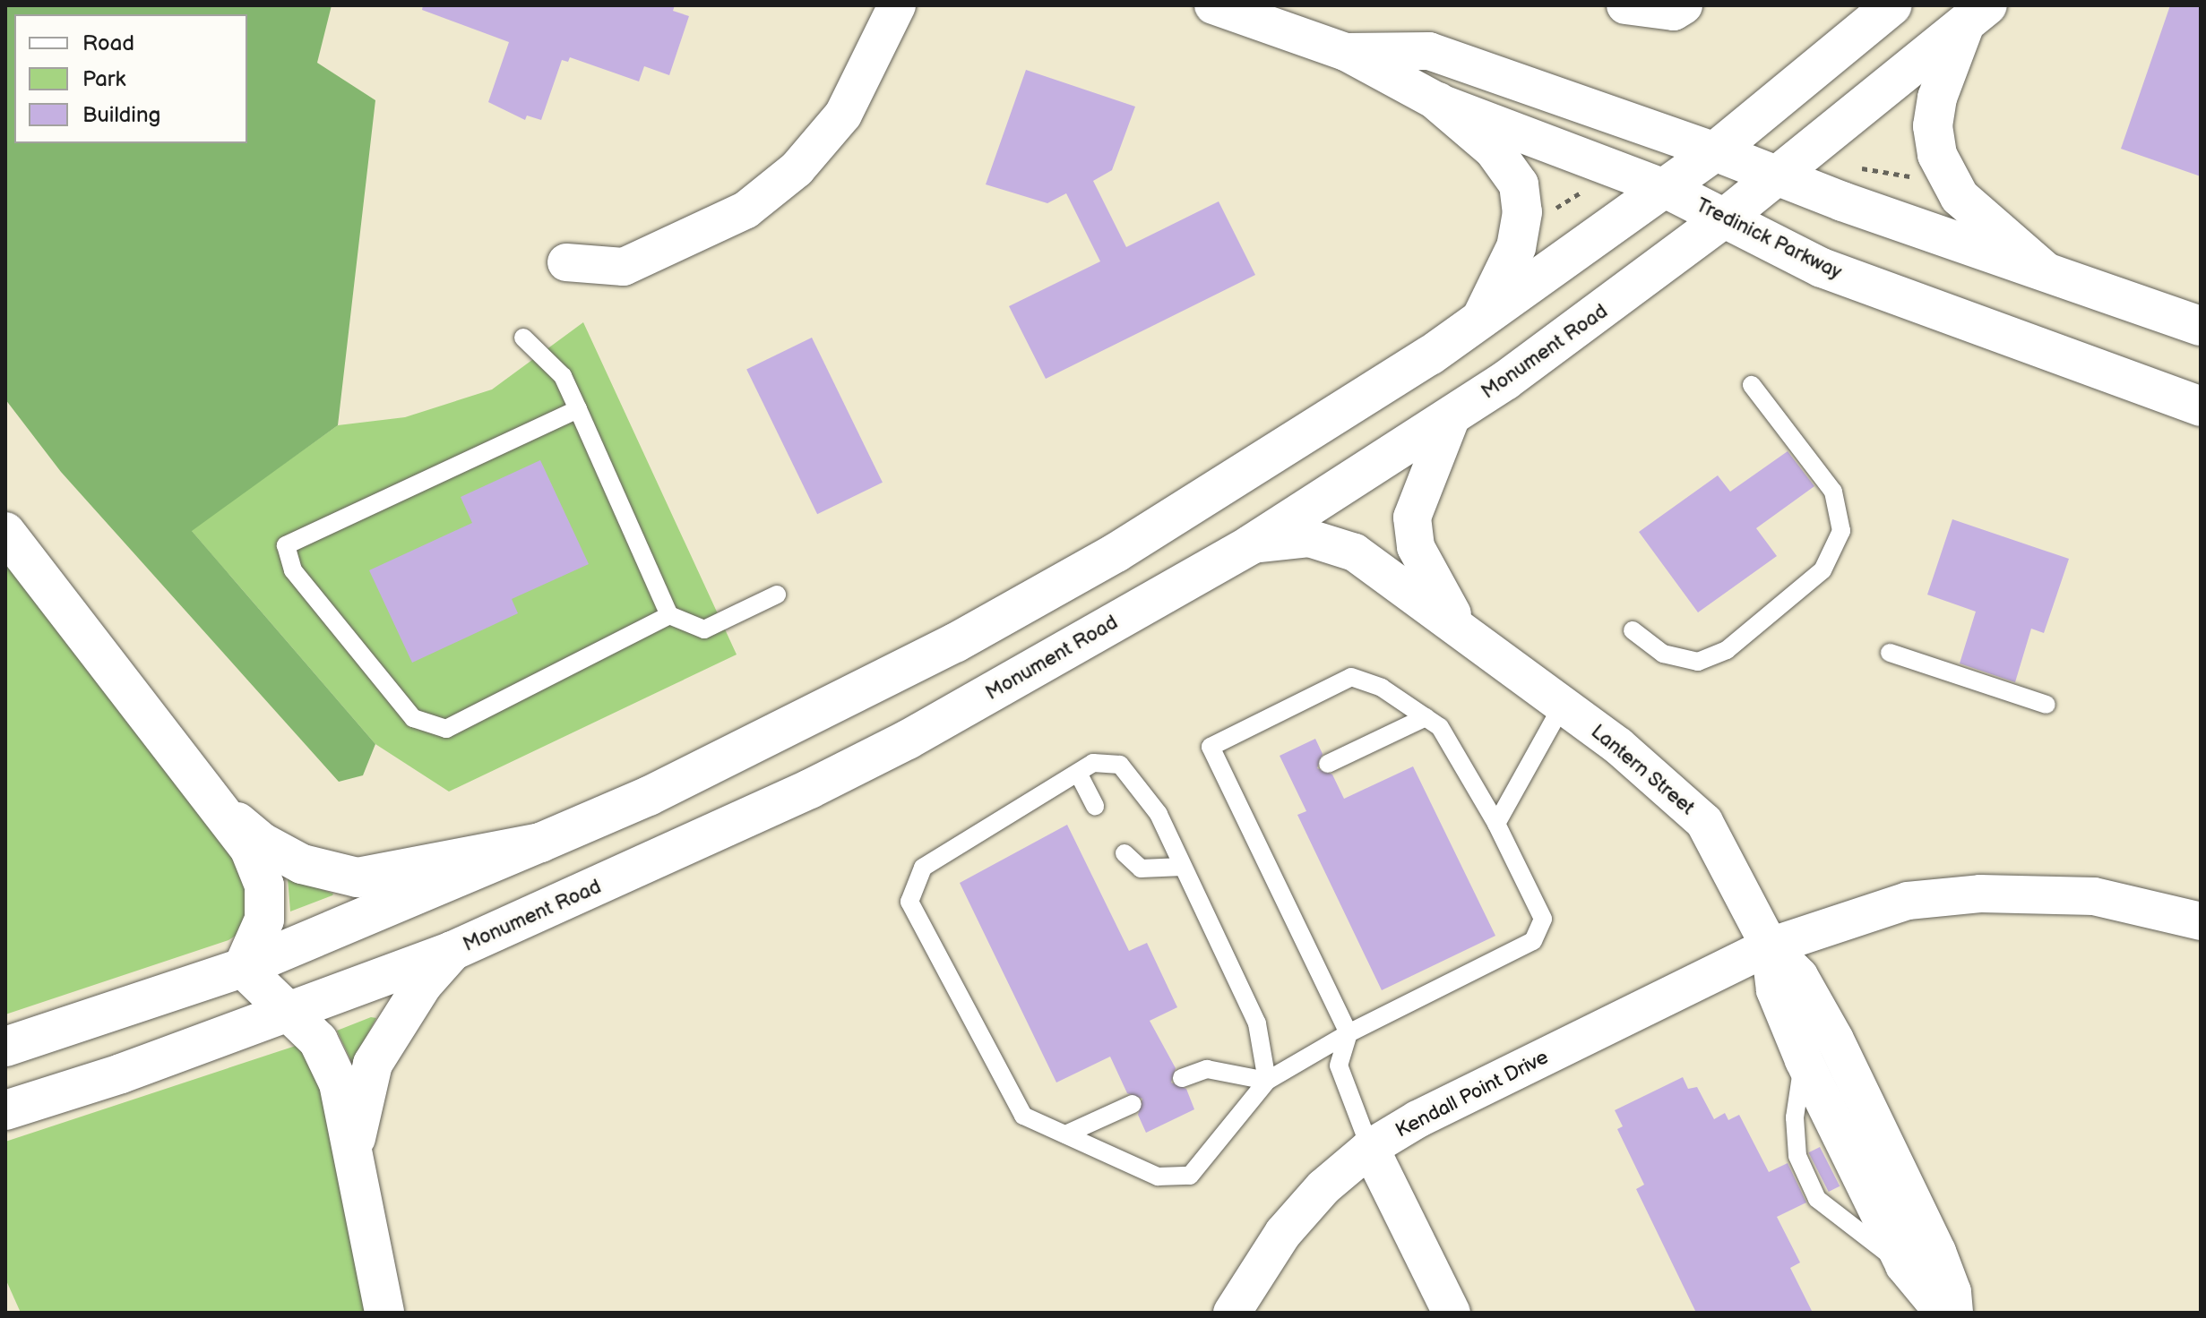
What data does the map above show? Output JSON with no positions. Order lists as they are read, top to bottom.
{
  "streets": {
    "main road": ["Tredinick Parkway", "Monument Road"],
    "street": ["Lantern Street", "Kendall Point Drive"]
  },
  "crossings": [
    ["Tredinick Parkway", "Monument Road"],
    ["Monument Road", "Lantern Street"],
    ["Lantern Street", "Kendall Point Drive"]
  ],
  "legend": ["Road", "Park", "Building"]
}
